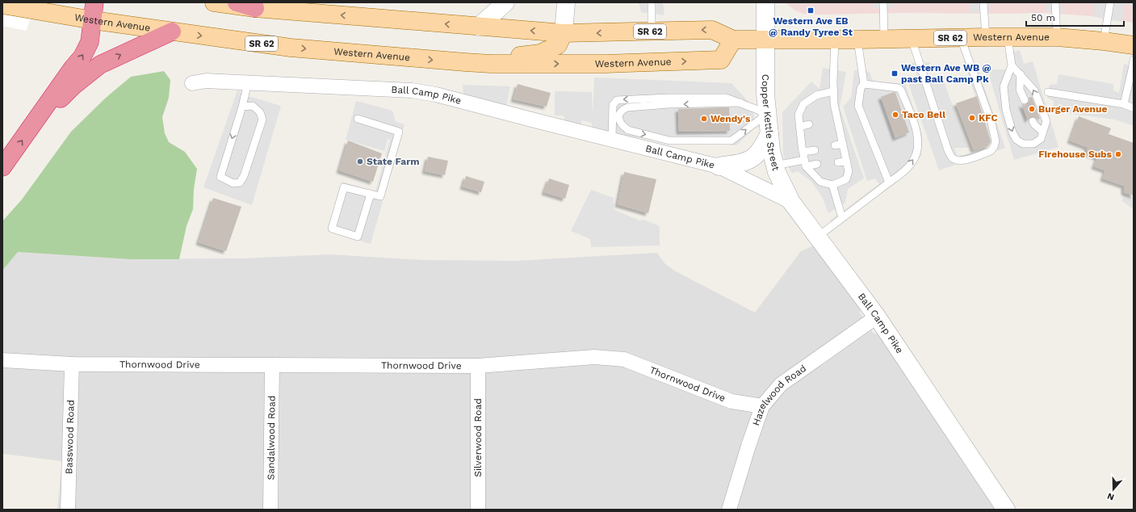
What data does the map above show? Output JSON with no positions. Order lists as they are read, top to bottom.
{
  "streets": {
    "main road": ["Western Avenue", "SR 62"],
    "street": [
      "Ball Camp Pike",
      "Copper Kettle Street",
      "Thornwood Drive",
      "Hazelwood Road",
      "Basswood Road",
      "Sandalwood Road",
      "Silverwood Road"
    ]
  },
  "crossings": [
    ["Western Avenue", "Copper Kettle Street"],
    ["Ball Camp Pike", "Copper Kettle Street"],
    ["Ball Camp Pike", "Hazelwood Road"],
    ["Thornwood Drive", "Hazelwood Road"],
    ["Thornwood Drive", "Basswood Road"],
    ["Thornwood Drive", "Sandalwood Road"],
    ["Thornwood Drive", "Silverwood Road"]
  ],
  "places": {
    "transit": ["Western Ave EB @ Randy Tyree St", "Western Ave WB @ past Ball Camp Pk"],
    "other": [
      "Burger Avenue",
      "Taco Bell",
      "KFC",
      "Wendy's",
      "Firehouse Subs",
      "State Farm"
    ]
  },
  "scale_bar": "50 m",
  "north": "bottom"
}
